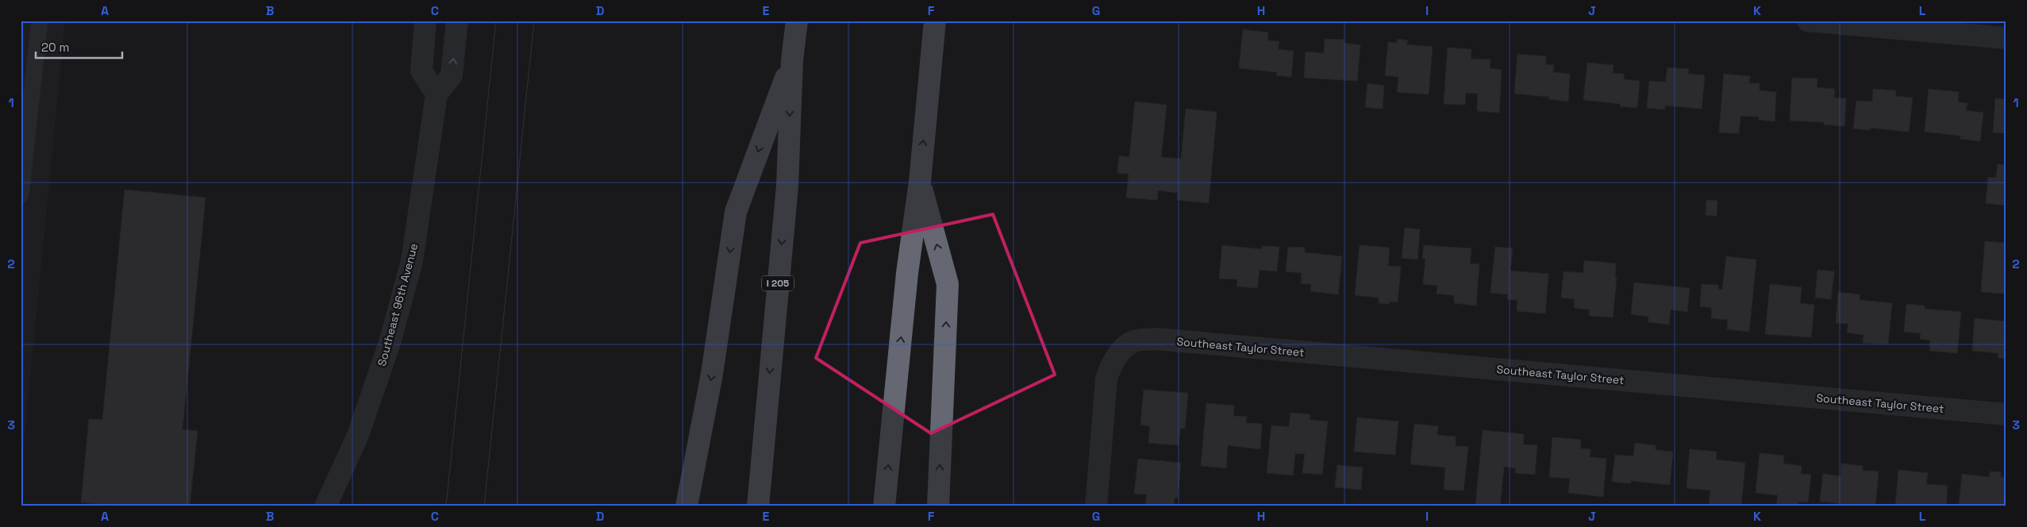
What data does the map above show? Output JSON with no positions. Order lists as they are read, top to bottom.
{
  "streets": {
    "highway": ["I 205"],
    "street": ["Southeast 96th Avenue", "Southeast Taylor Street"]
  },
  "scale_bar": "20 m",
  "grid": {
    "columns": [
      "A",
      "B",
      "C",
      "D",
      "E",
      "F",
      "G",
      "H",
      "I",
      "J",
      "K",
      "L"
    ],
    "rows": ["1", "2", "3"]
  }
}
